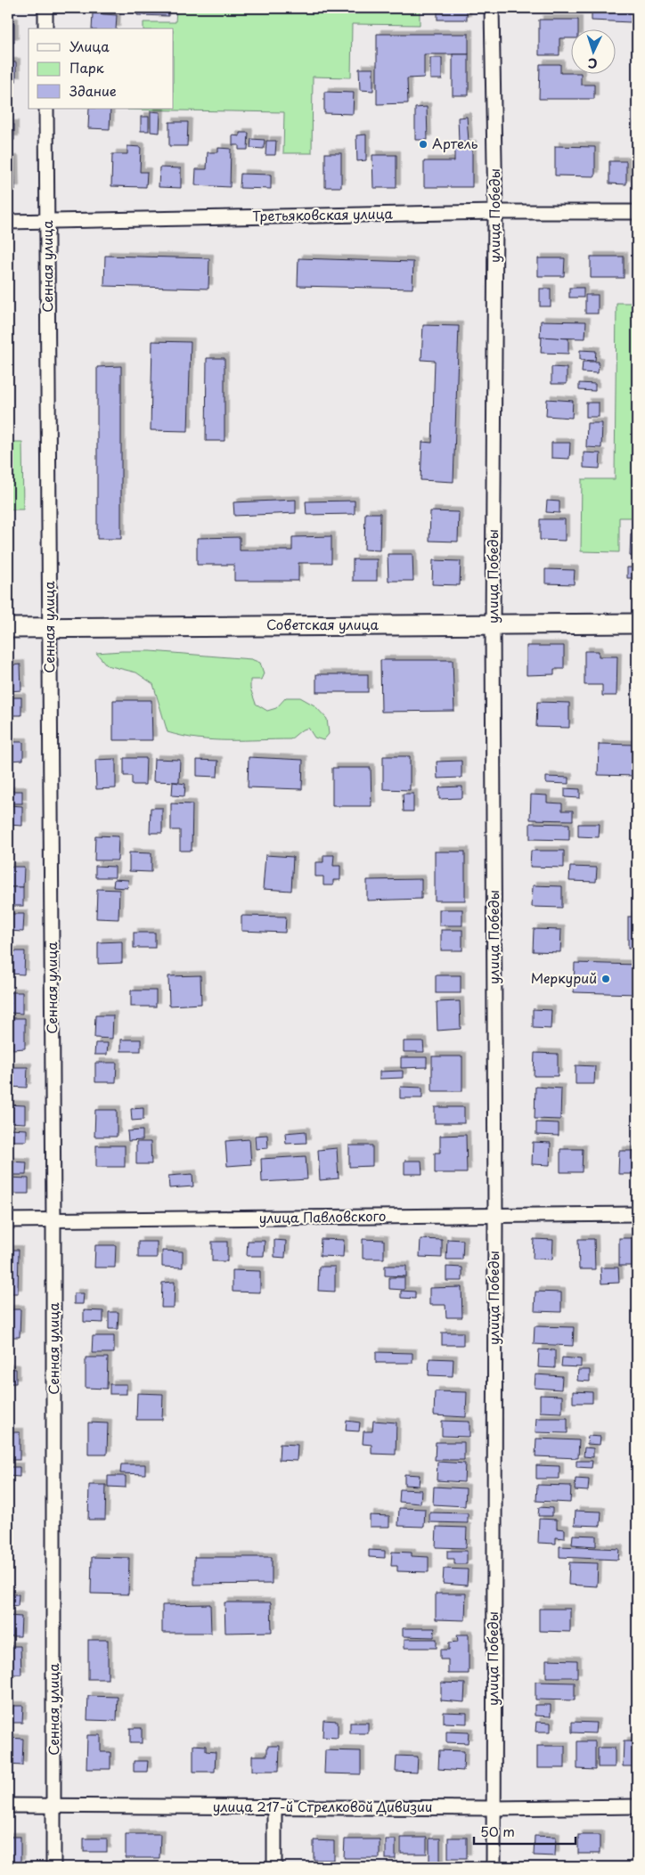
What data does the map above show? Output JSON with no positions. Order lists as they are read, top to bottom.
{
  "streets": {
    "street": [
      "Третьяковская улица",
      "улица Победы",
      "Сенная улица",
      "Советская улица",
      "улица Павловского",
      "улица 217-й Стрелковой Дивизии"
    ]
  },
  "crossings": [
    ["Третьяковская улица", "улица Победы"],
    ["Третьяковская улица", "Сенная улица"],
    ["улица Победы", "Советская улица"],
    ["улица Победы", "улица Павловского"],
    ["улица Победы", "улица 217-й Стрелковой Дивизии"],
    ["Сенная улица", "Советская улица"],
    ["Сенная улица", "улица Павловского"],
    ["Сенная улица", "улица 217-й Стрелковой Дивизии"]
  ],
  "places": ["Артель", "Меркурий"],
  "legend": ["Улица", "Парк", "Здание"],
  "scale_bar": "50 m",
  "north": "bottom"
}
